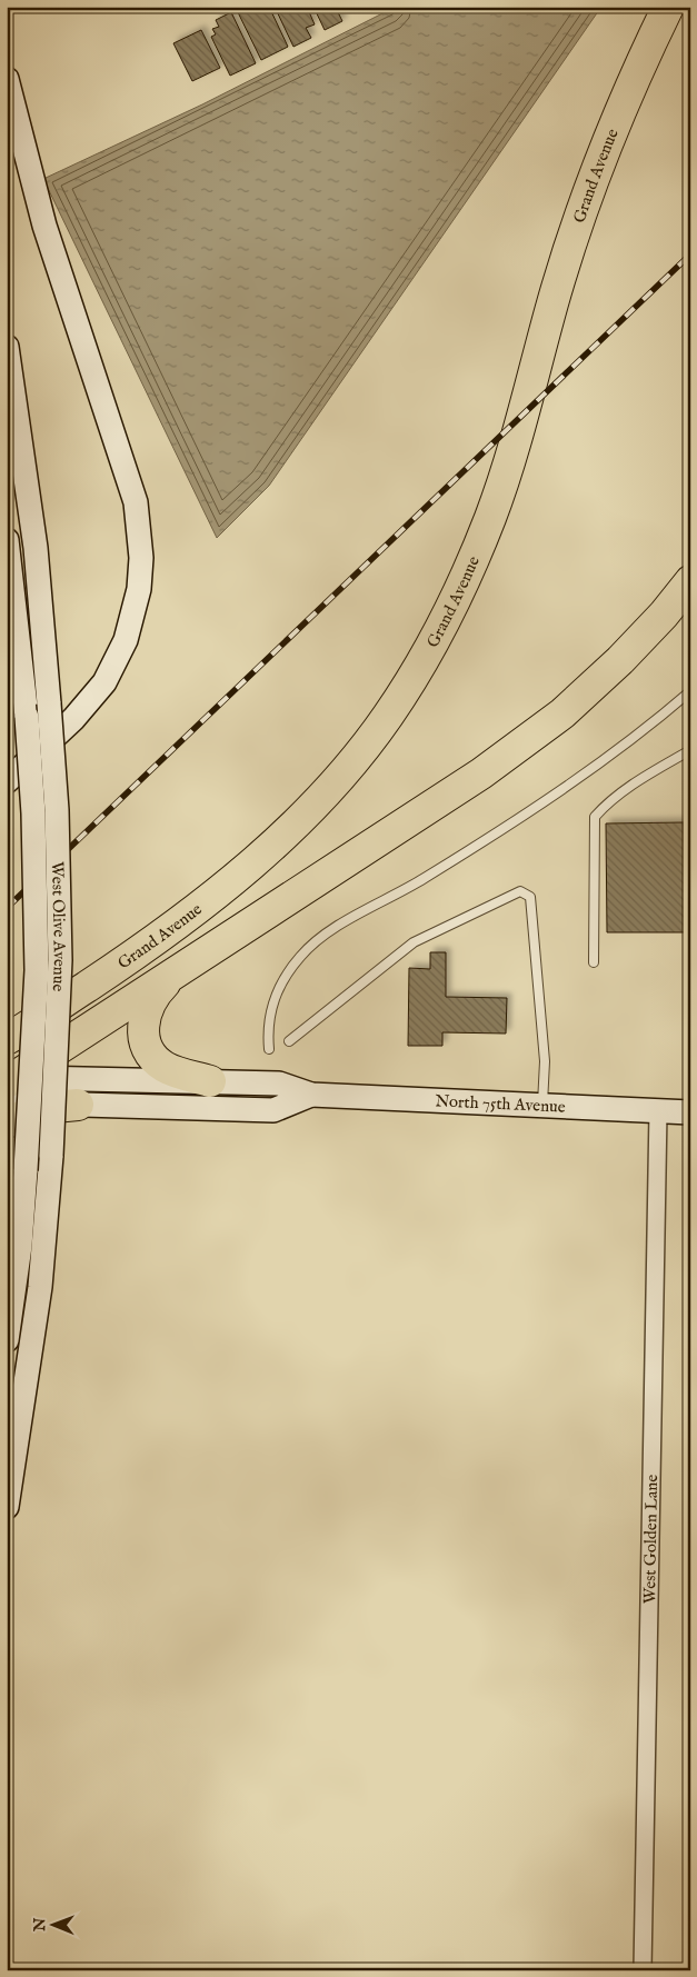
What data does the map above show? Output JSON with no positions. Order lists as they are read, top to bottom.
{
  "streets": {
    "highway": ["Grand Avenue"],
    "main road": ["West Olive Avenue", "North 75th Avenue"],
    "street": ["West Golden Lane"]
  },
  "crossings": [
    ["North 75th Avenue", "West Golden Lane"]
  ],
  "north": "left"
}
